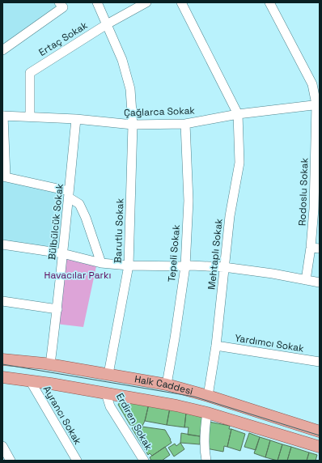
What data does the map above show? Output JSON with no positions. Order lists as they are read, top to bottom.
{
  "streets": {
    "main road": ["Halk Caddesi"],
    "street": [
      "Ertaç Sokak",
      "Çağlarca Sokak",
      "Rodoslu Sokak",
      "Bülbülcük Sokak",
      "Barutlu Sokak",
      "Tepeli Sokak",
      "Mehtaplı Sokak",
      "Yardımcı Sokak",
      "Ayrancı Sokak",
      "Erdiren Sokak"
    ]
  },
  "crossings": [
    ["Ertaç Sokak", "Çağlarca Sokak"],
    ["Ertaç Sokak", "Barutlu Sokak"],
    ["Çağlarca Sokak", "Rodoslu Sokak"],
    ["Çağlarca Sokak", "Bülbülcük Sokak"],
    ["Çağlarca Sokak", "Barutlu Sokak"],
    ["Çağlarca Sokak", "Tepeli Sokak"],
    ["Çağlarca Sokak", "Mehtaplı Sokak"],
    ["Bülbülcük Sokak", "Halk Caddesi"],
    ["Barutlu Sokak", "Halk Caddesi"],
    ["Tepeli Sokak", "Halk Caddesi"],
    ["Mehtaplı Sokak", "Yardımcı Sokak"],
    ["Mehtaplı Sokak", "Halk Caddesi"],
    ["Halk Caddesi", "Ayrancı Sokak"],
    ["Halk Caddesi", "Erdiren Sokak"]
  ],
  "parks": ["Havacılar Parkı"]
}
